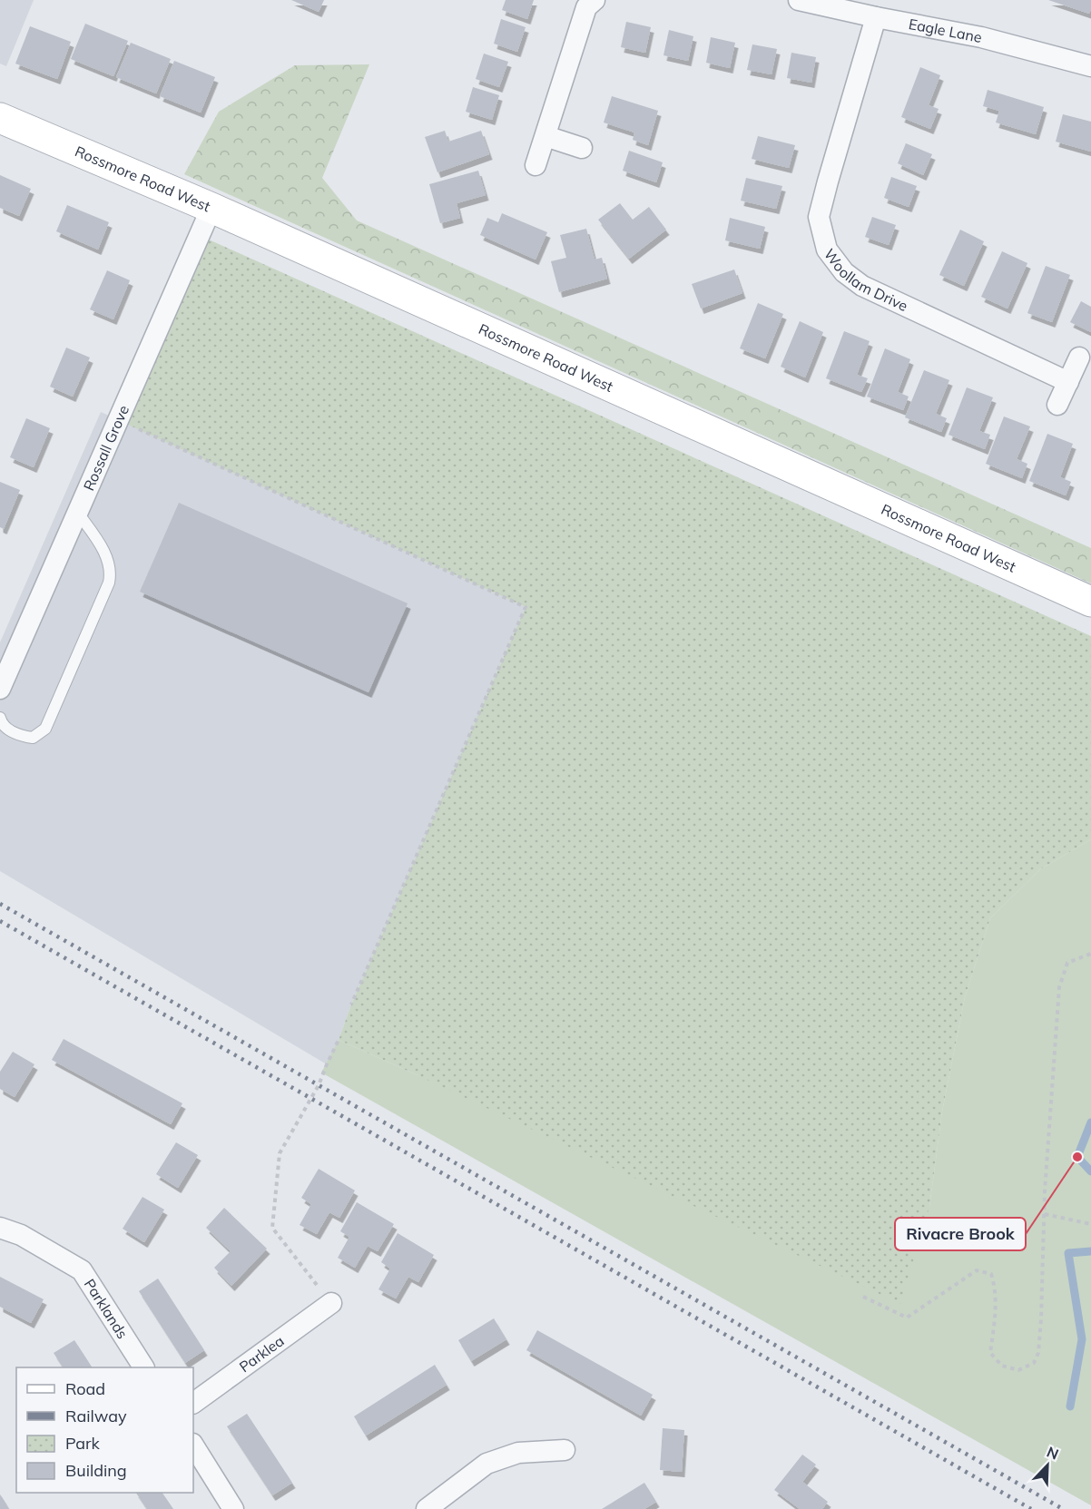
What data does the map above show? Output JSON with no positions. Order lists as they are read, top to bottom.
{
  "streets": {
    "main road": ["Rossmore Road West"],
    "street": [
      "Eagle Lane",
      "Woollam Drive",
      "Rossall Grove",
      "Parklands",
      "Parklea"
    ]
  },
  "crossings": [
    ["Eagle Lane", "Woollam Drive"],
    ["Rossmore Road West", "Rossall Grove"]
  ],
  "places": ["Rivacre Brook"],
  "legend": [
    "Road",
    "Railway",
    "Park",
    "Building"
  ],
  "north": "top right"
}
